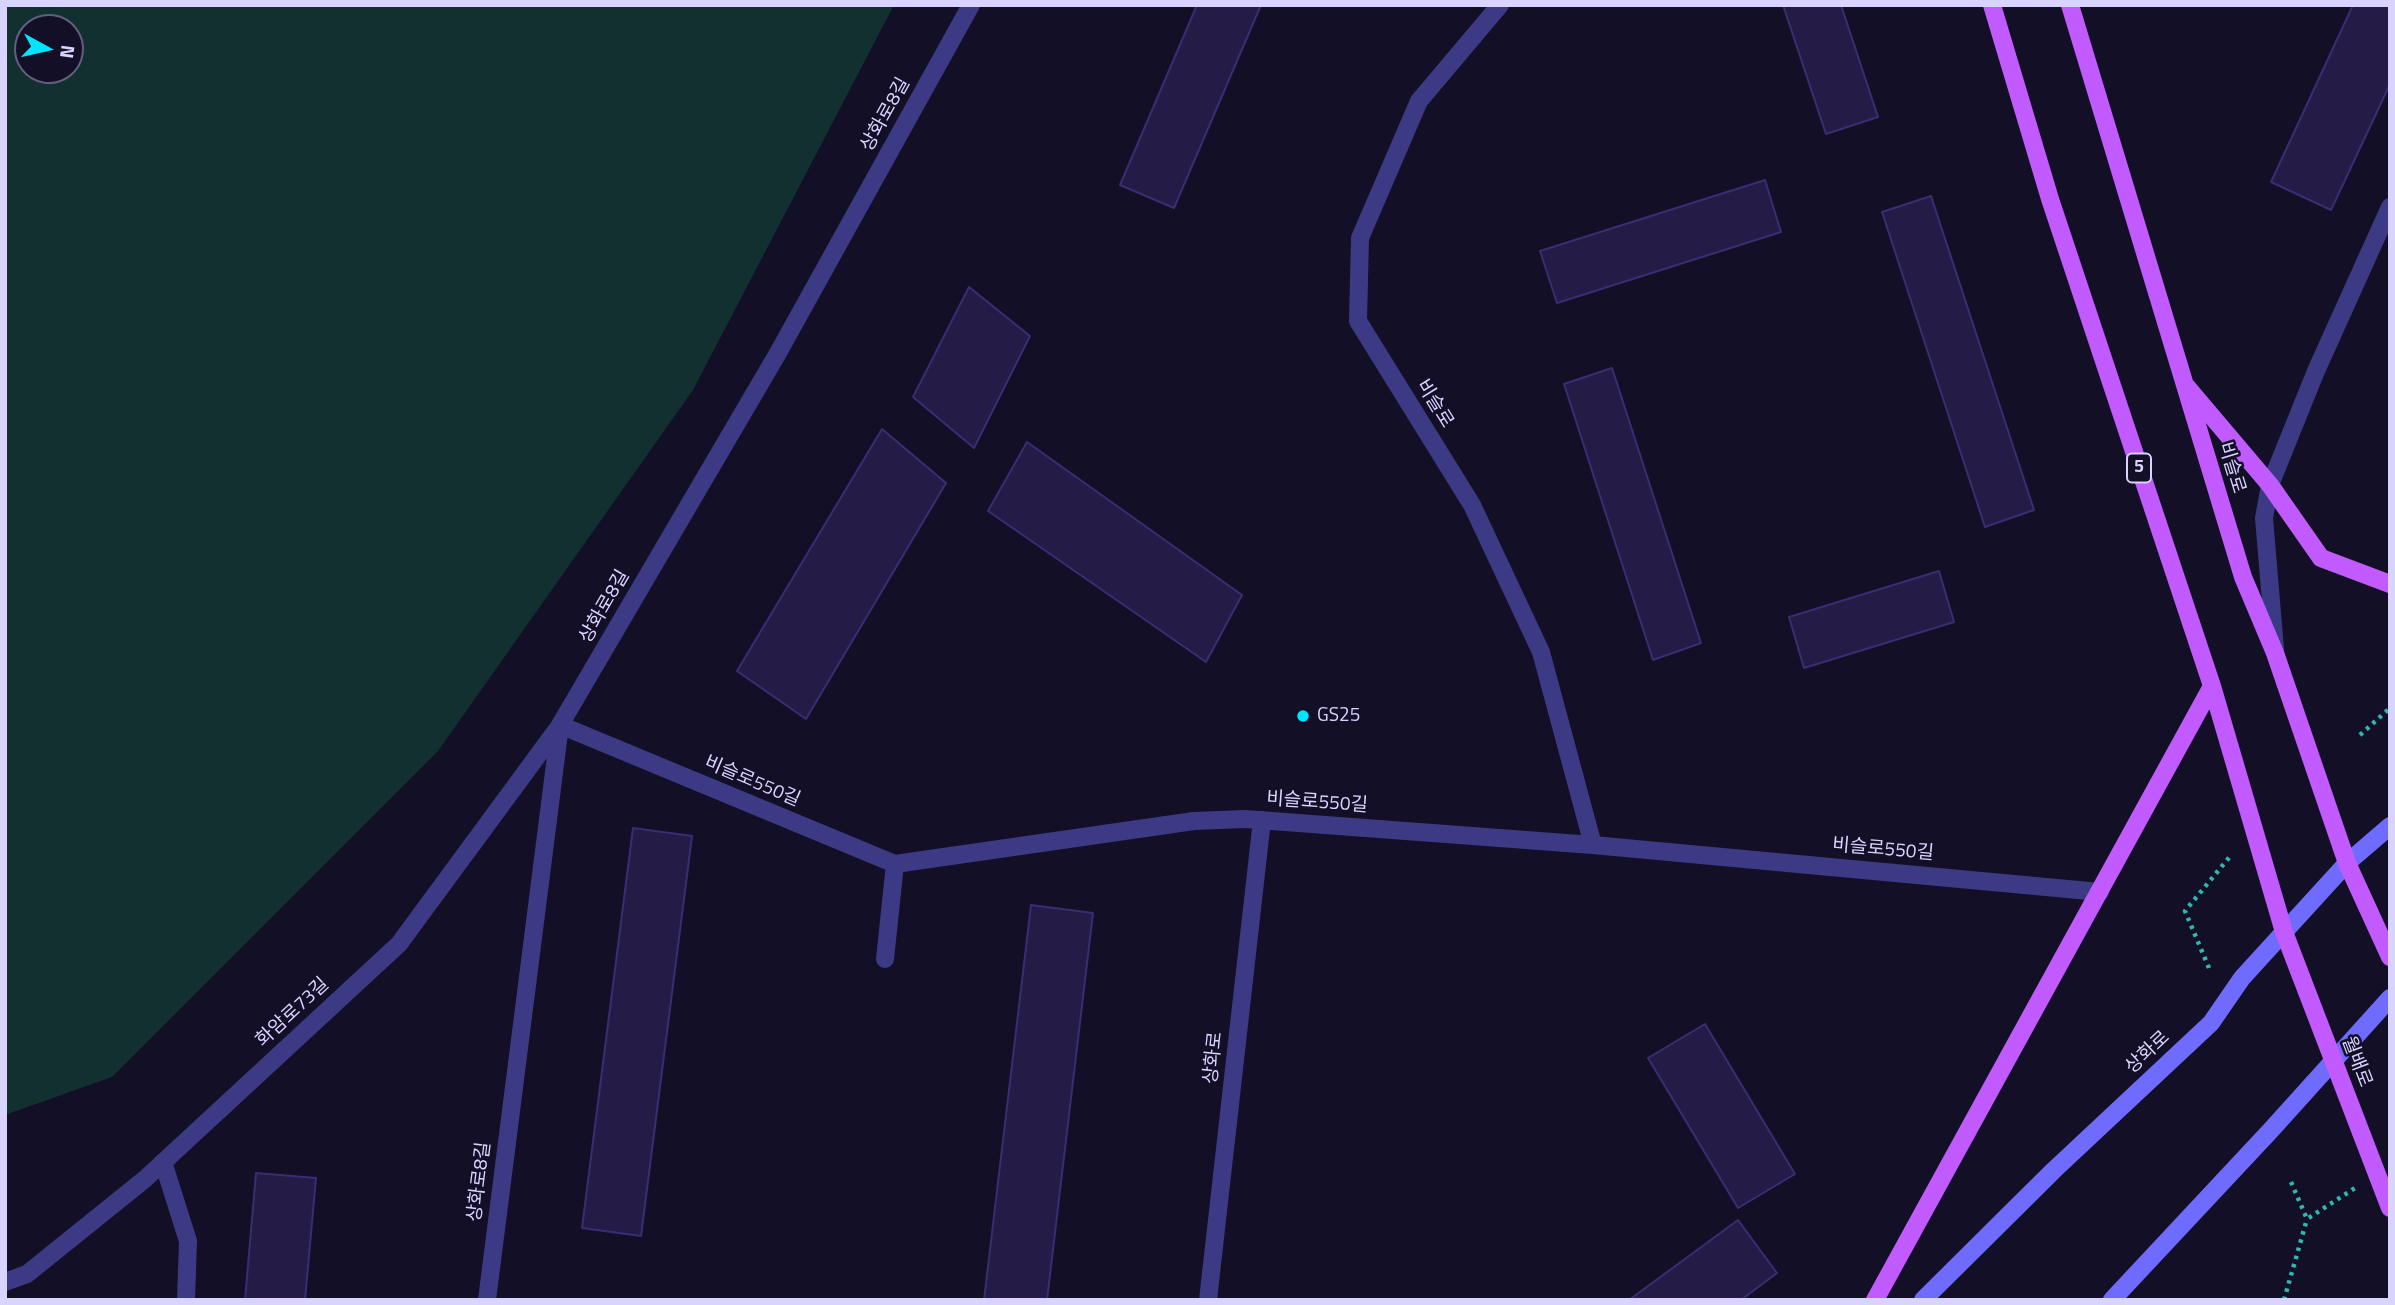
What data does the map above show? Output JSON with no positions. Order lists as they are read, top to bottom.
{
  "streets": {
    "main road": [
      "비슬로",
      "5",
      "상화로",
      "월배로"
    ],
    "street": ["상화로8길", "비슬로550길", "화암로73길"]
  },
  "crossings": [
    ["상화로8길", "비슬로550길"],
    ["상화로8길", "화암로73길"],
    ["비슬로", "비슬로550길"],
    ["비슬로", "상화로"],
    ["5", "상화로"],
    ["5", "월배로"],
    ["비슬로550길", "화암로73길"],
    ["비슬로550길", "상화로"],
    ["상화로", "월배로"]
  ],
  "places": ["GS25"],
  "north": "right"
}
